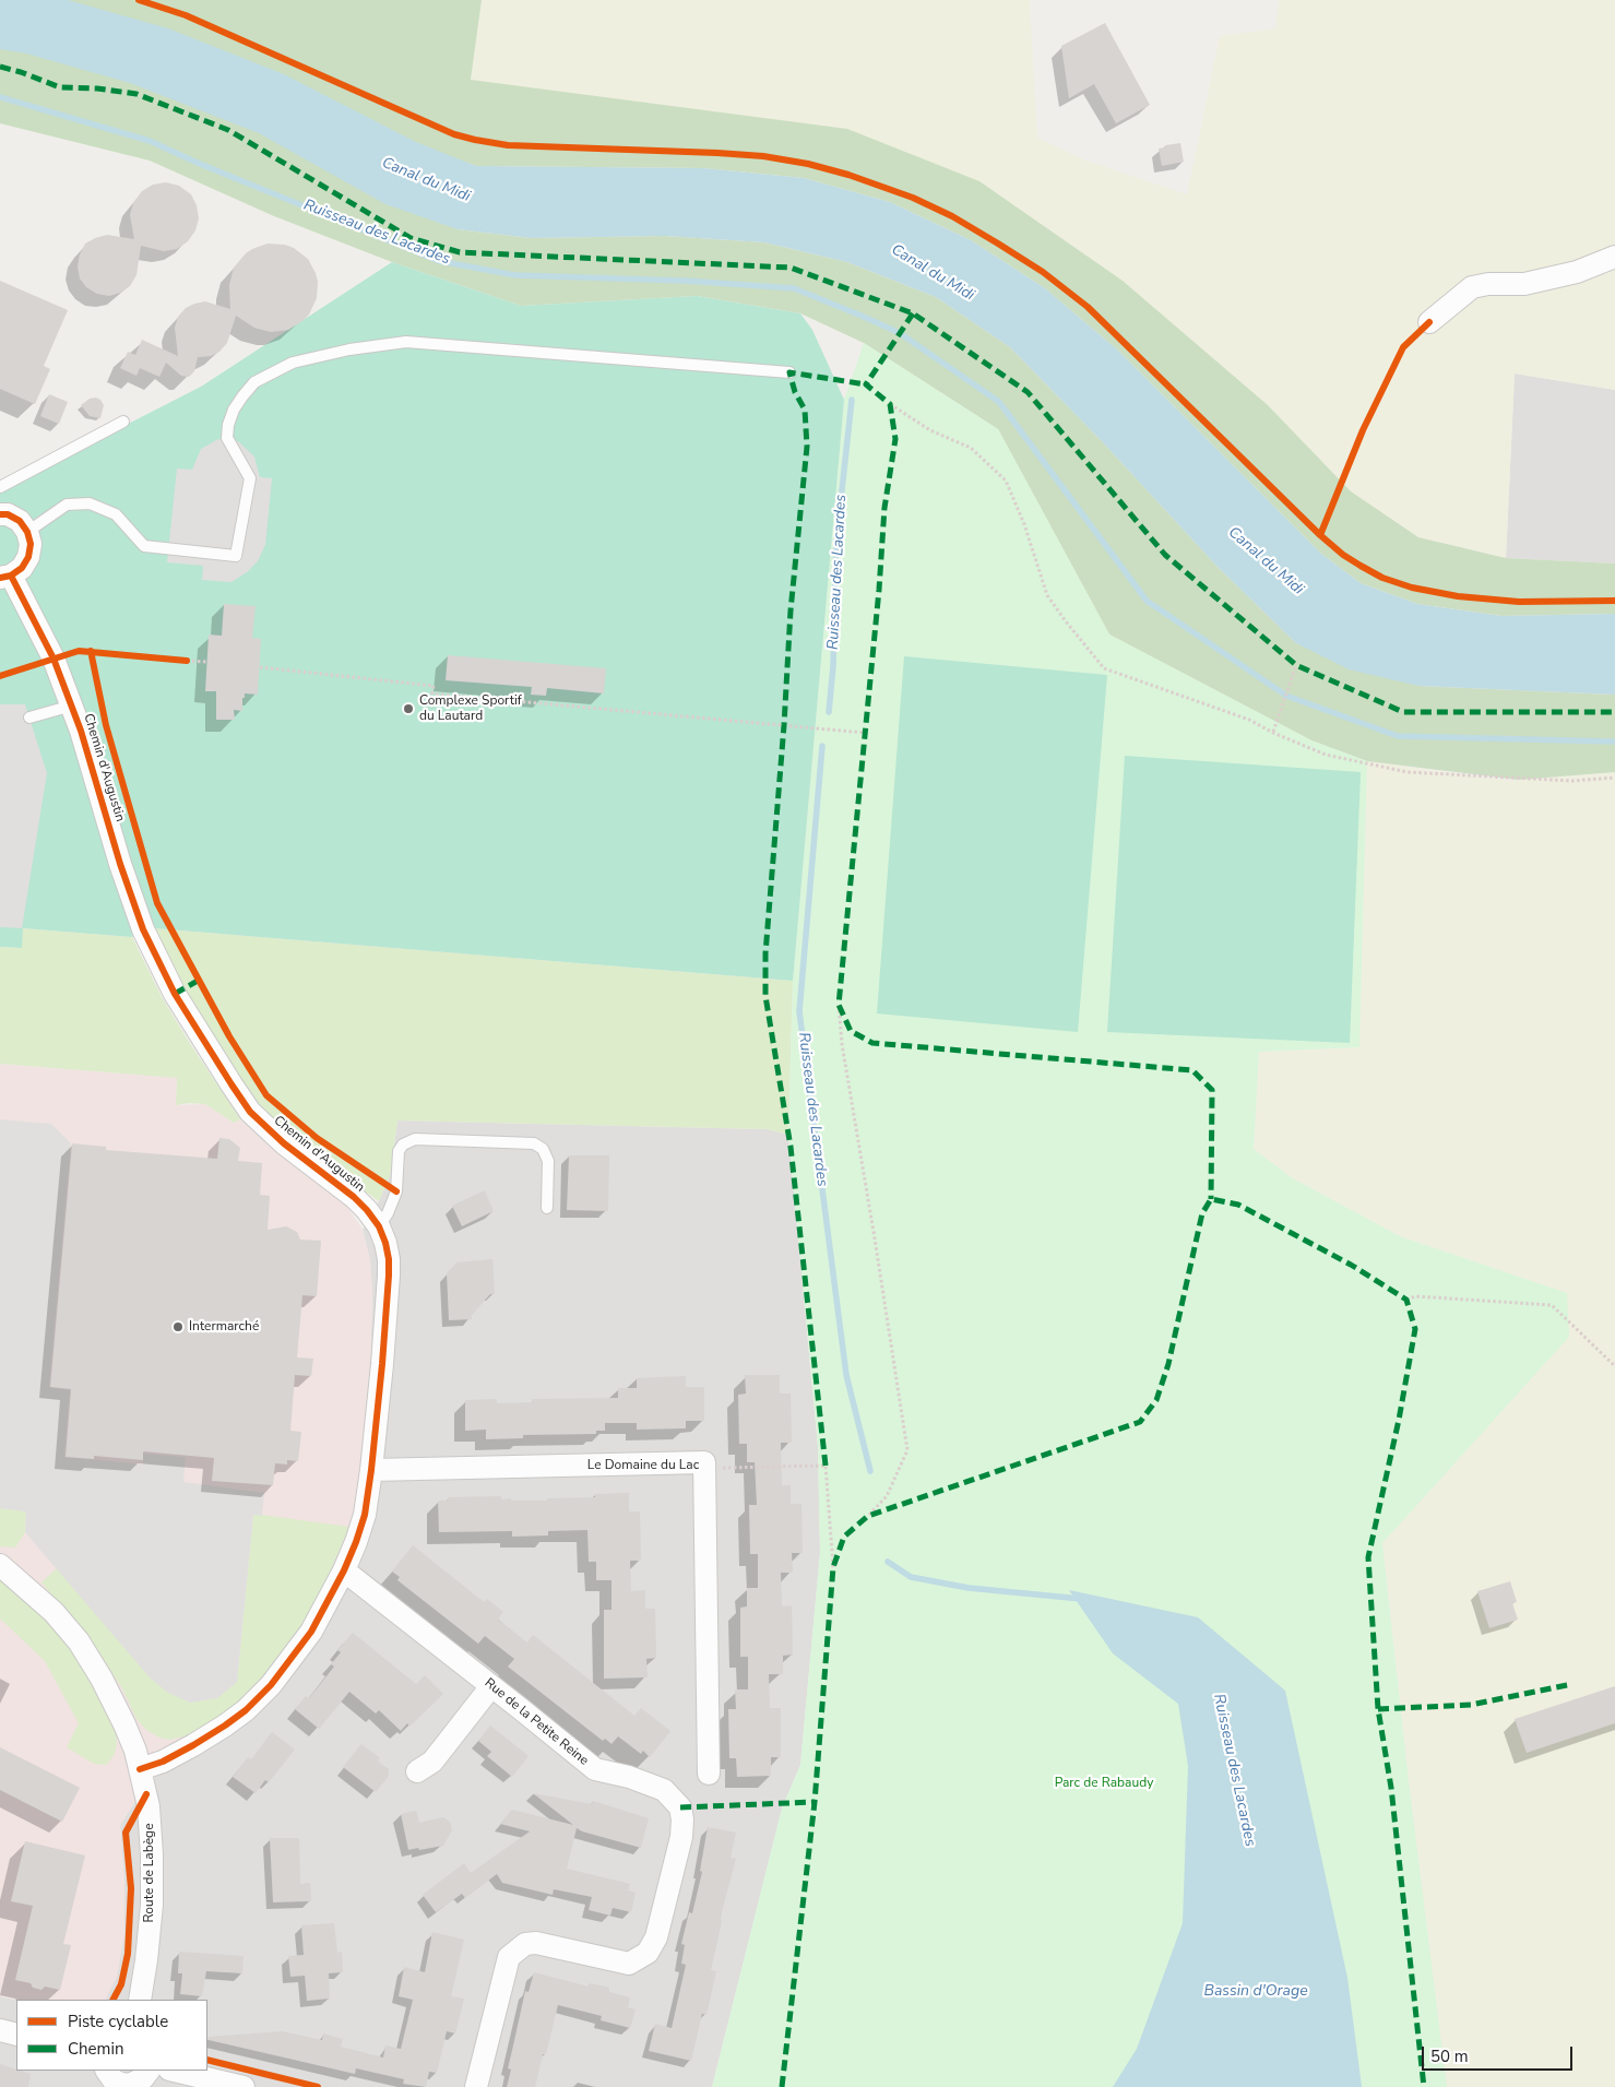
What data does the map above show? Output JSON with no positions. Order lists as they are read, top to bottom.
{
  "streets": {
    "street": [
      "Chemin d'Augustin",
      "Le Domaine du Lac",
      "Rue de la Petite Reine",
      "Route de Labège"
    ]
  },
  "crossings": [
    ["Chemin d'Augustin", "Le Domaine du Lac"],
    ["Chemin d'Augustin", "Rue de la Petite Reine"],
    ["Chemin d'Augustin", "Route de Labège"]
  ],
  "water": ["Canal du Midi", "Ruisseau des Lacardes", "Bassin d'Orage"],
  "parks": ["Parc de Rabaudy"],
  "places": ["Complexe Sportif du Lautard", "Intermarché"],
  "legend": ["Piste cyclable", "Chemin"],
  "scale_bar": "50 m"
}
